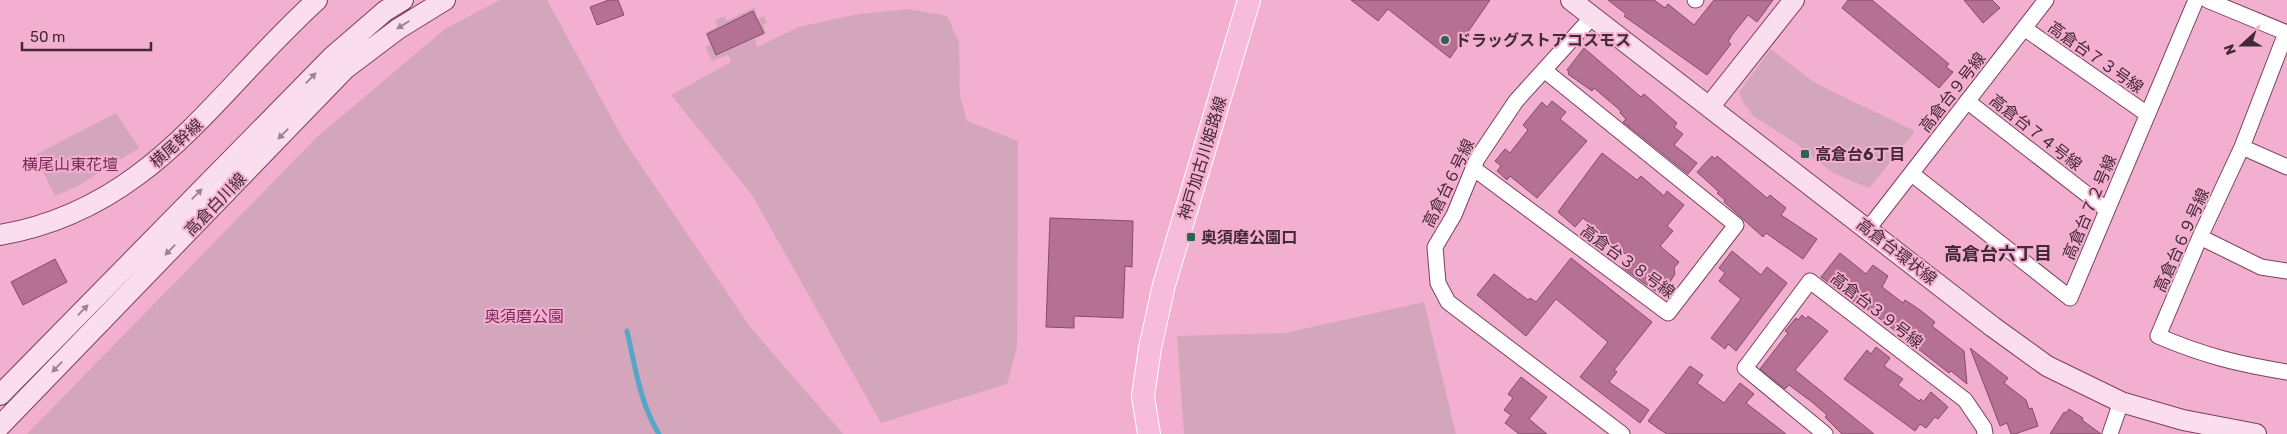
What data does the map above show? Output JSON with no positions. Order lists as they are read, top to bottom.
{
  "streets": {
    "main road": ["神戸加古川姫路線"],
    "street": [
      "高倉台７３号線",
      "高倉台９号線",
      "高倉台７４号線",
      "横尾幹線",
      "高倉台６号線",
      "高倉白川線",
      "高倉台７２号線",
      "高倉台６９号線",
      "高倉台環状線",
      "高倉台３８号線",
      "高倉台３９号線"
    ]
  },
  "crossings": [
    ["高倉台７３号線", "高倉台９号線"],
    ["高倉台７３号線", "高倉台７２号線"],
    ["高倉台９号線", "高倉台７４号線"],
    ["高倉台９号線", "高倉台７２号線"],
    ["高倉台９号線", "高倉台環状線"],
    ["高倉台７４号線", "高倉台７２号線"],
    ["高倉台６号線", "高倉台環状線"],
    ["高倉台６号線", "高倉台３８号線"]
  ],
  "districts": ["高倉台六丁目"],
  "parks": ["横尾山東花壇", "奥須磨公園"],
  "places": {
    "other": ["ドラッグストアコスモス"],
    "transit": ["高倉台6丁目", "奥須磨公園口"]
  },
  "scale_bar": "50 m",
  "north": "left"
}
